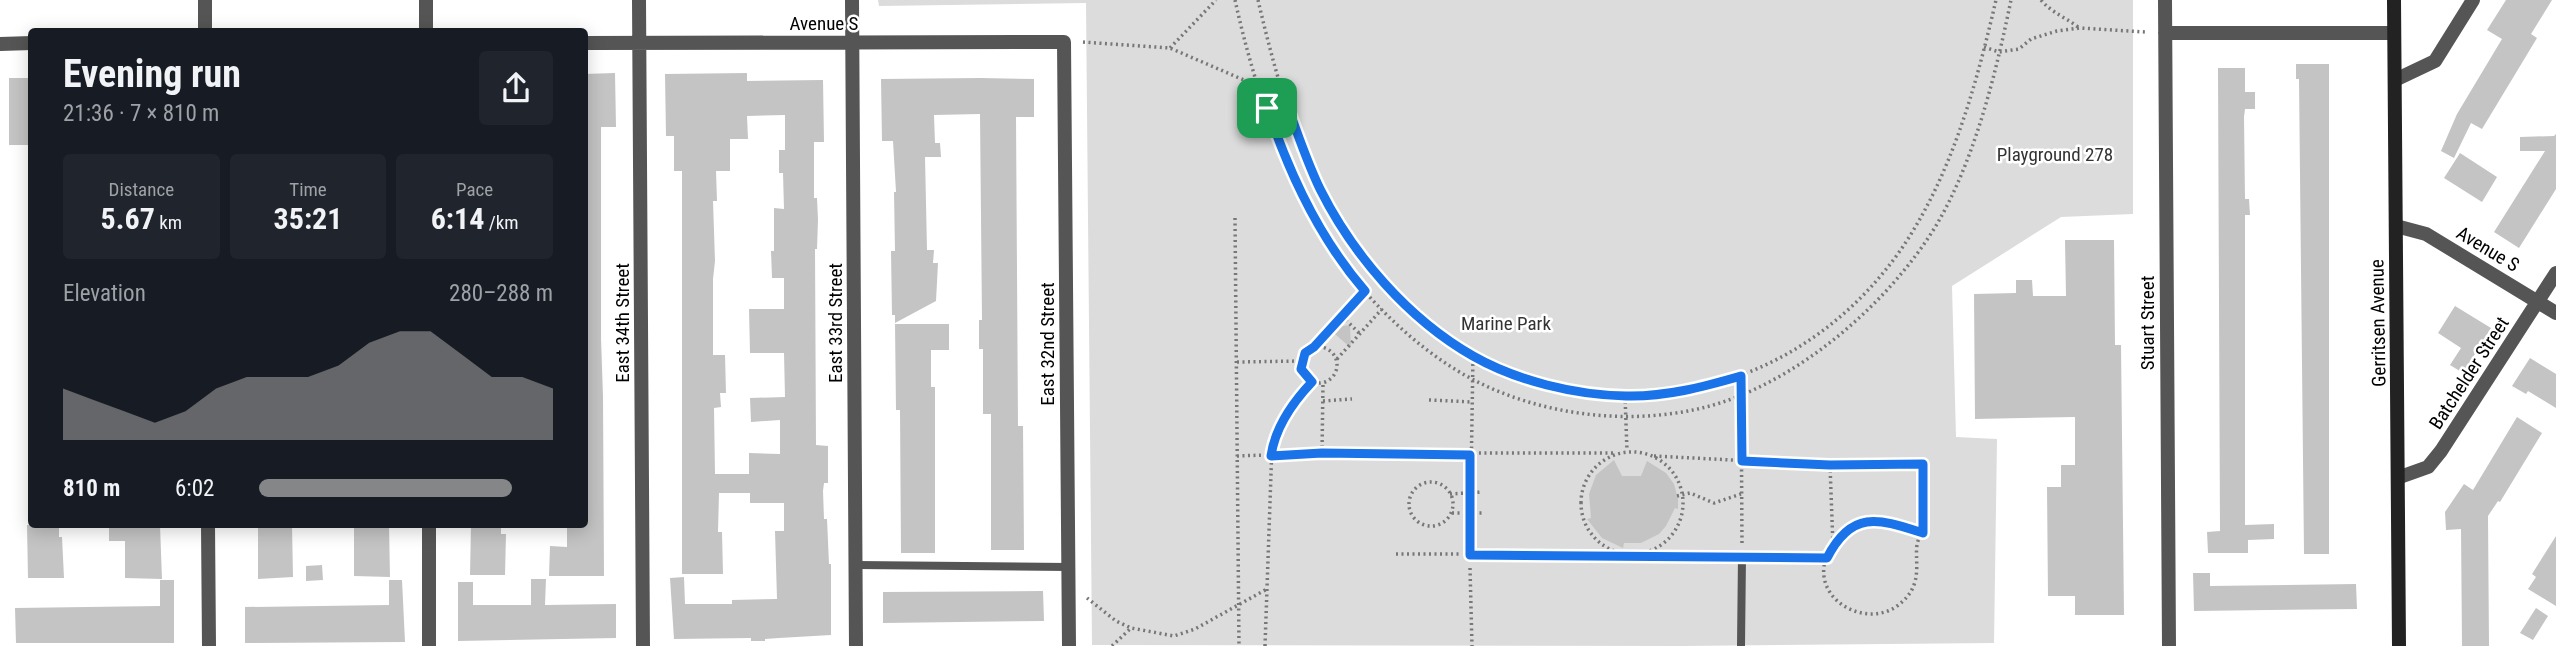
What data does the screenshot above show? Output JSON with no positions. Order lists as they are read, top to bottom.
{
  "streets": {
    "main road": ["Gerritsen Avenue"],
    "street": [
      "Avenue S",
      "East 34th Street",
      "East 33rd Street",
      "Stuart Street",
      "East 32nd Street",
      "Batchelder Street"
    ]
  },
  "crossings": [
    ["Avenue S", "East 34th Street"],
    ["Avenue S", "East 33rd Street"],
    ["Avenue S", "Gerritsen Avenue"],
    ["Avenue S", "East 32nd Street"],
    ["Avenue S", "Batchelder Street"],
    ["Gerritsen Avenue", "Batchelder Street"]
  ],
  "parks": ["Playground 278", "Marine Park"],
  "page": {
    "heading": ["Evening run", "21:36 · 7 × 810 m"],
    "stats": [
      ["Distance", "5.67 km"],
      ["Time", "35:21"],
      ["Pace", "6:14 /km"]
    ],
    "chart": ["Elevation", "280–288 m"],
    "list": [
      {
        "name": "810 m",
        "note": "6:02"
      }
    ]
  }
}
